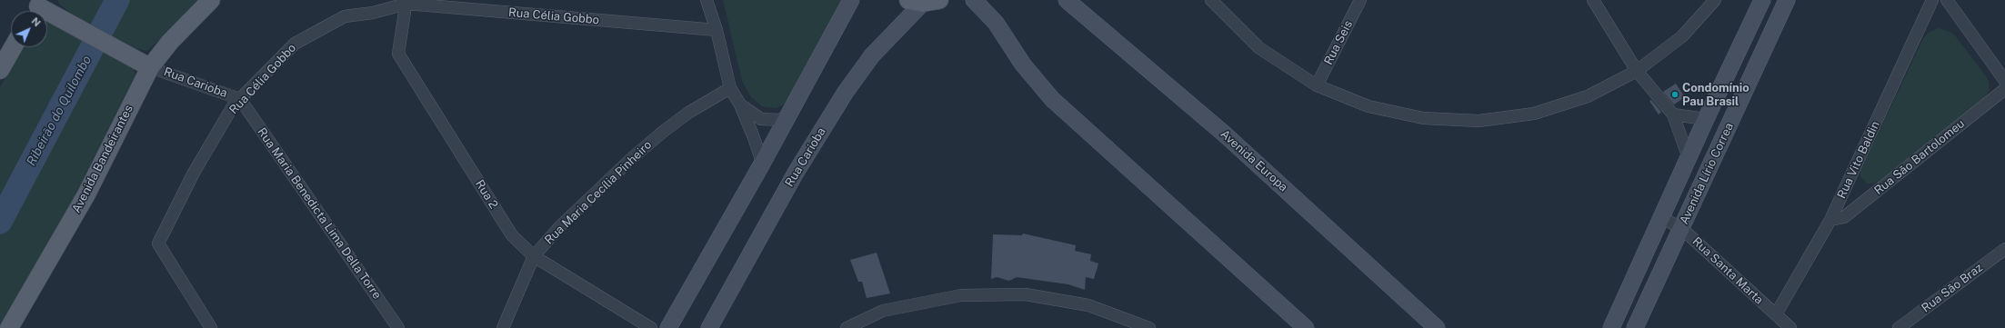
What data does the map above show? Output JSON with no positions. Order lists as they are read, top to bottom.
{
  "streets": {
    "main road": [
      "Rua Carioba",
      "Avenida Bandeirantes",
      "Avenida Europa",
      "Avenida Lírio Correa"
    ],
    "street": [
      "Rua Célia Gobbo",
      "Rua Seis",
      "Rua São Bartolomeu",
      "Rua Vito Baldin",
      "Rua Maria Cecília Pinheiro",
      "Rua 2",
      "Rua Maria Benedicta Lima Della Torre",
      "Rua Santa Marta",
      "Rua São Braz"
    ]
  },
  "crossings": [
    ["Rua Célia Gobbo", "Rua Carioba"],
    ["Rua Célia Gobbo", "Rua 2"],
    ["Rua Célia Gobbo", "Rua Maria Benedicta Lima Della Torre"],
    ["Rua Carioba", "Avenida Bandeirantes"],
    ["Rua Carioba", "Rua Maria Benedicta Lima Della Torre"],
    ["Rua São Bartolomeu", "Rua Vito Baldin"],
    ["Rua Vito Baldin", "Rua Santa Marta"],
    ["Avenida Lírio Correa", "Rua Santa Marta"],
    ["Rua Maria Cecília Pinheiro", "Rua 2"]
  ],
  "water": ["Ribeirão do Quilombo"],
  "places": ["Condomínio Pau Brasil"],
  "north": "top right"
}
